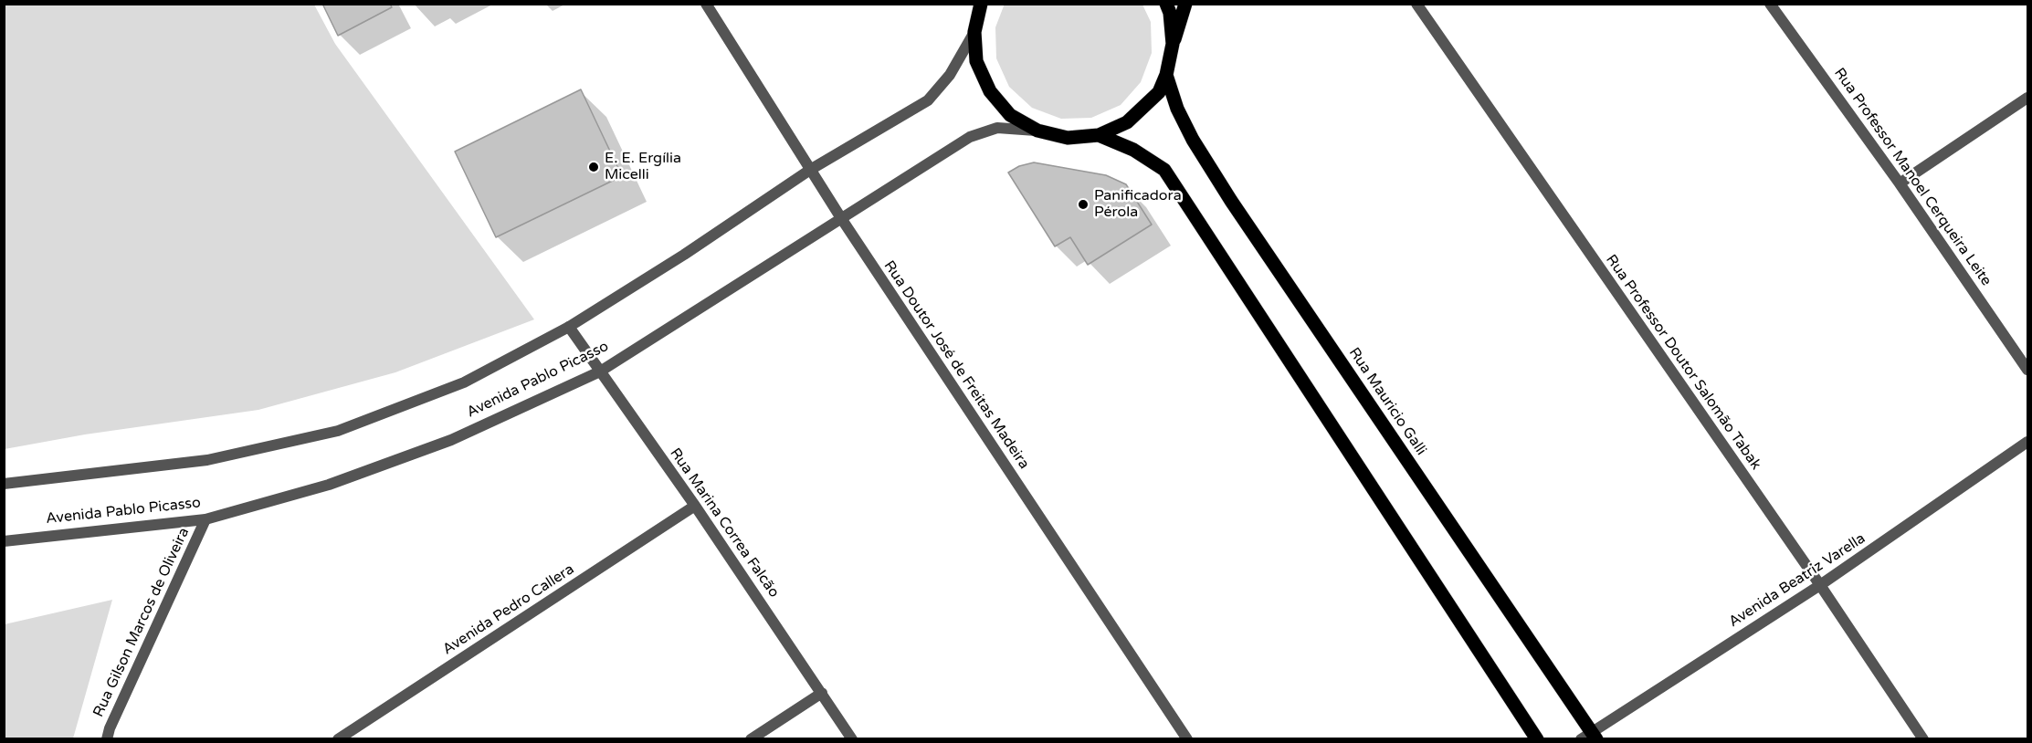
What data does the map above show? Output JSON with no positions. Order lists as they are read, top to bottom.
{
  "streets": {
    "main road": ["Rua Mauricio Galli"],
    "street": [
      "Rua Professor Manoel Cerqueira Leite",
      "Rua Professor Doutor Salomão Tabak",
      "Rua Doutor José de Freitas Madeira",
      "Avenida Pablo Picasso",
      "Rua Marina Correa Falcão",
      "Avenida Beatriz Varella",
      "Avenida Pedro Callera",
      "Rua Gilson Marcos de Oliveira"
    ]
  },
  "crossings": [
    ["Rua Professor Doutor Salomão Tabak", "Avenida Beatriz Varella"],
    ["Rua Doutor José de Freitas Madeira", "Avenida Pablo Picasso"],
    ["Avenida Pablo Picasso", "Rua Marina Correa Falcão"],
    ["Avenida Pablo Picasso", "Rua Gilson Marcos de Oliveira"],
    ["Rua Mauricio Galli", "Avenida Beatriz Varella"],
    ["Rua Marina Correa Falcão", "Avenida Pedro Callera"]
  ],
  "places": ["E. E. Ergília Micelli", "Panificadora Pérola"]
}
